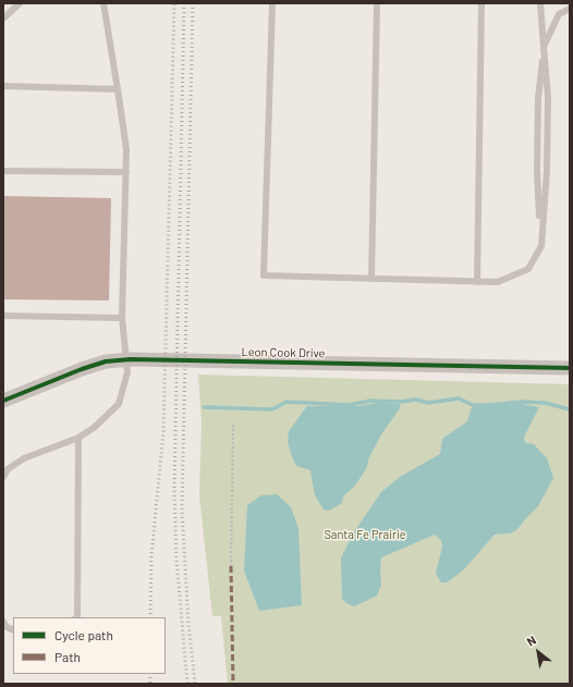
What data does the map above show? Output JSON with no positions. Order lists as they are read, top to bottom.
{
  "streets": {
    "street": ["Leon Cook Drive"]
  },
  "parks": ["Santa Fe Prairie"],
  "legend": ["Cycle path", "Path"],
  "north": "top left"
}
